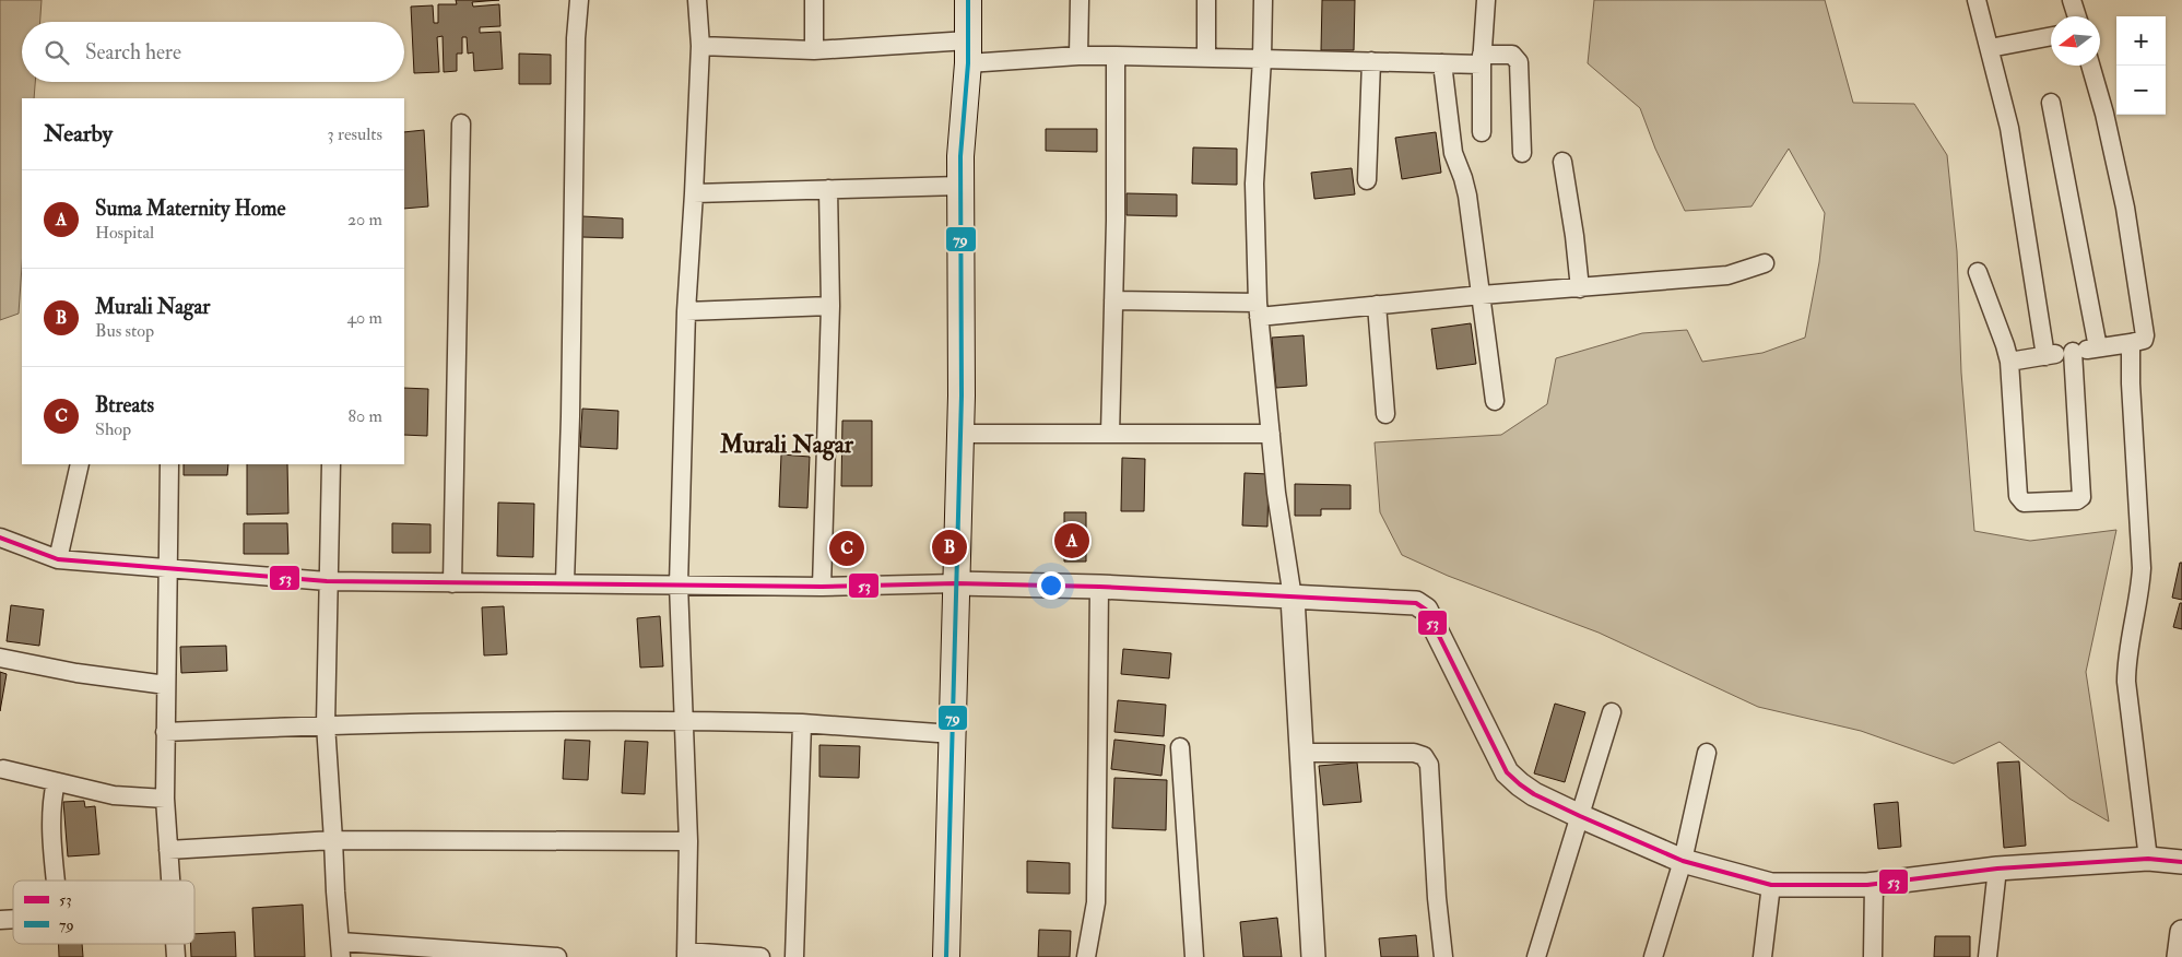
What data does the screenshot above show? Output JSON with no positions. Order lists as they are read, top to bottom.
{
  "districts": ["Murali Nagar"],
  "lines": ["transit line 79", "transit line 53"],
  "legend": ["53", "79"],
  "north": "left",
  "page": {
    "map_buttons": ["+", "−"],
    "search": "Search here",
    "heading": ["Nearby", "3 results"],
    "list": [
      {
        "mark": "A",
        "name": "Suma Maternity Home",
        "note": "Hospital",
        "value": "20 m"
      },
      {
        "mark": "B",
        "name": "Murali Nagar",
        "note": "Bus stop",
        "value": "40 m"
      },
      {
        "mark": "C",
        "name": "Btreats",
        "note": "Shop",
        "value": "80 m"
      }
    ],
    "pins": ["A", "B", "C"]
  }
}
